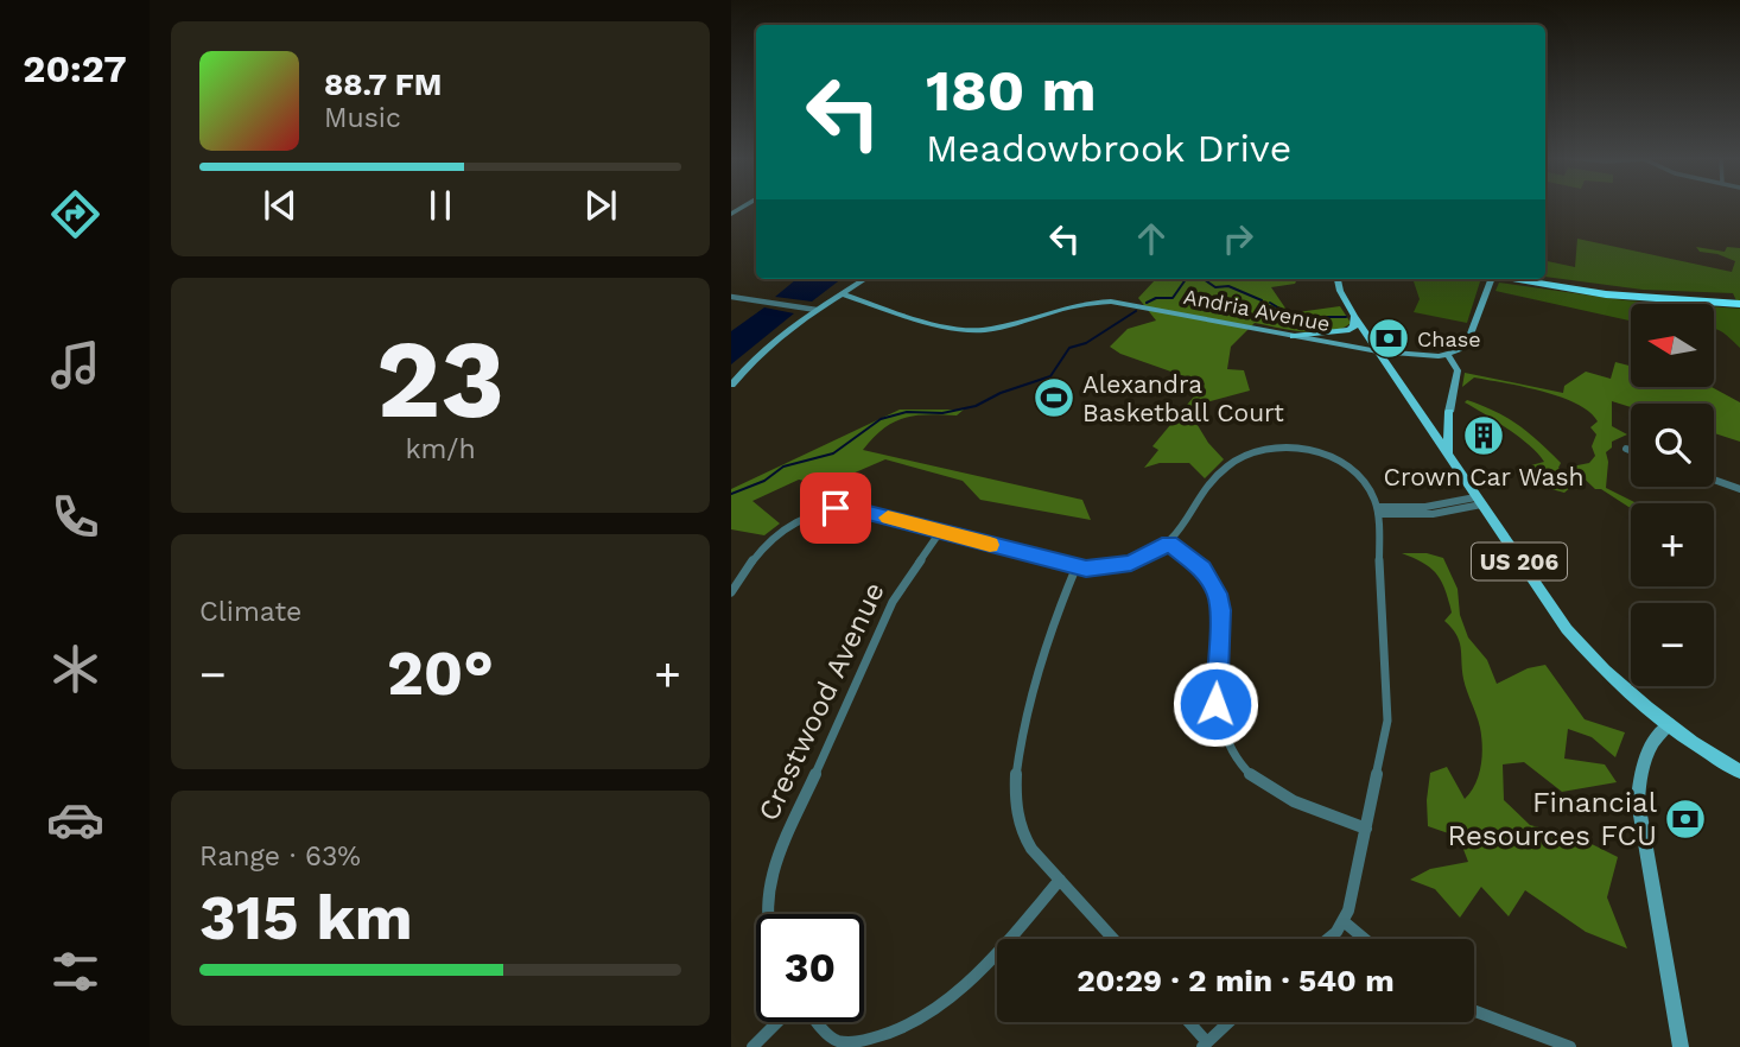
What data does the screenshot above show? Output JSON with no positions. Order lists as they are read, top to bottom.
{
  "streets": {
    "main road": ["US 206"],
    "street": ["Andria Avenue", "Crestwood Avenue"]
  },
  "crossings": [
    ["Andria Avenue", "US 206"]
  ],
  "places": {
    "bank": ["Chase", "Financial Resources FCU"],
    "sports": ["Alexandra Basketball Court"],
    "building": ["Crown Car Wash"]
  },
  "north": "left",
  "page": {
    "tabs": "20:27",
    "turn": ["180 m", "Meadowbrook Drive"],
    "song": ["88.7 FM", "Music"],
    "tile": [
      ["23", "km/h"],
      "Climate",
      ["Range · 63%", "315 km"]
    ],
    "map_buttons": ["+", "−"],
    "heat": ["−", "20°", "+"],
    "limit": "30",
    "trip": "20:29 · 2 min · 540 m"
  }
}
